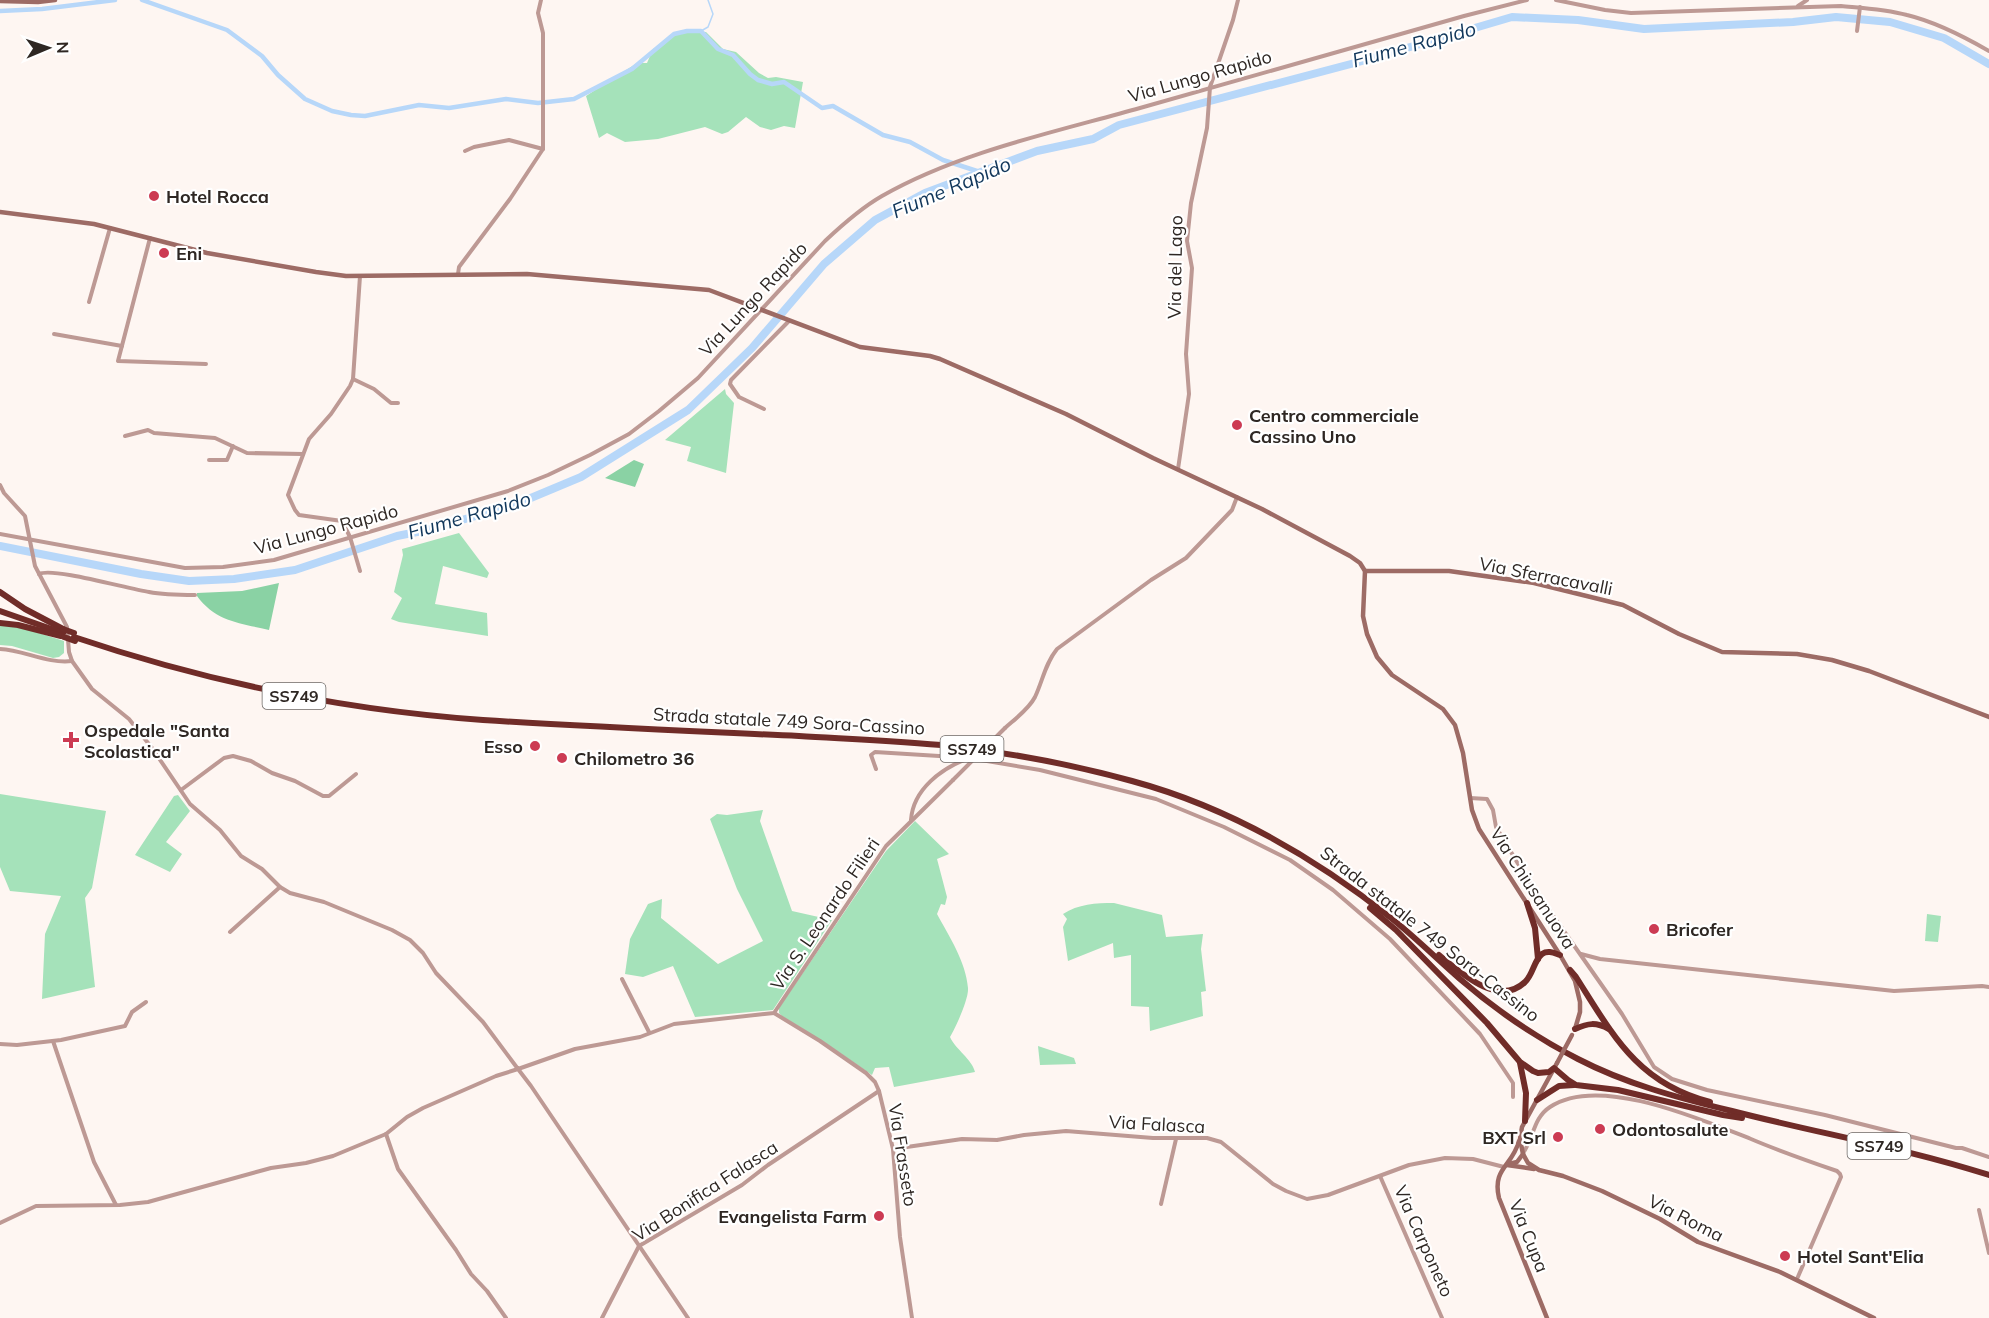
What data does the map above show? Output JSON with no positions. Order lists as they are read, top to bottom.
{
  "streets": {
    "highway": ["SS749", "Strada statale 749 Sora-Cassino"],
    "main road": [
      "Via Sferracavalli",
      "Via Chiusanuova",
      "Via Roma",
      "Via Cupa"
    ],
    "street": [
      "Via Lungo Rapido",
      "Via del Lago",
      "Via S. Leonardo Filieri",
      "Via Falasca",
      "Via Frasseto",
      "Via Bonifica Falasca",
      "Via Carponeto"
    ]
  },
  "crossings": [
    ["Via Lungo Rapido", "Via del Lago"],
    ["Via Sferracavalli", "Via Chiusanuova"],
    ["Via Chiusanuova", "Via Cupa"],
    ["Via S. Leonardo Filieri", "Via Frasseto"],
    ["Via Falasca", "Via Frasseto"],
    ["Via Falasca", "Via Cupa"],
    ["Via Falasca", "Via Carponeto"],
    ["Via Frasseto", "Via Bonifica Falasca"]
  ],
  "water": ["Fiume Rapido"],
  "places": {
    "other": [
      "Hotel Rocca",
      "Eni",
      "Centro commerciale Cassino Uno",
      "Esso",
      "Chilometro 36",
      "Bricofer",
      "Odontosalute",
      "BXT Srl",
      "Evangelista Farm",
      "Hotel Sant'Elia"
    ],
    "health": ["Ospedale \"Santa Scolastica\""]
  },
  "north": "right"
}
